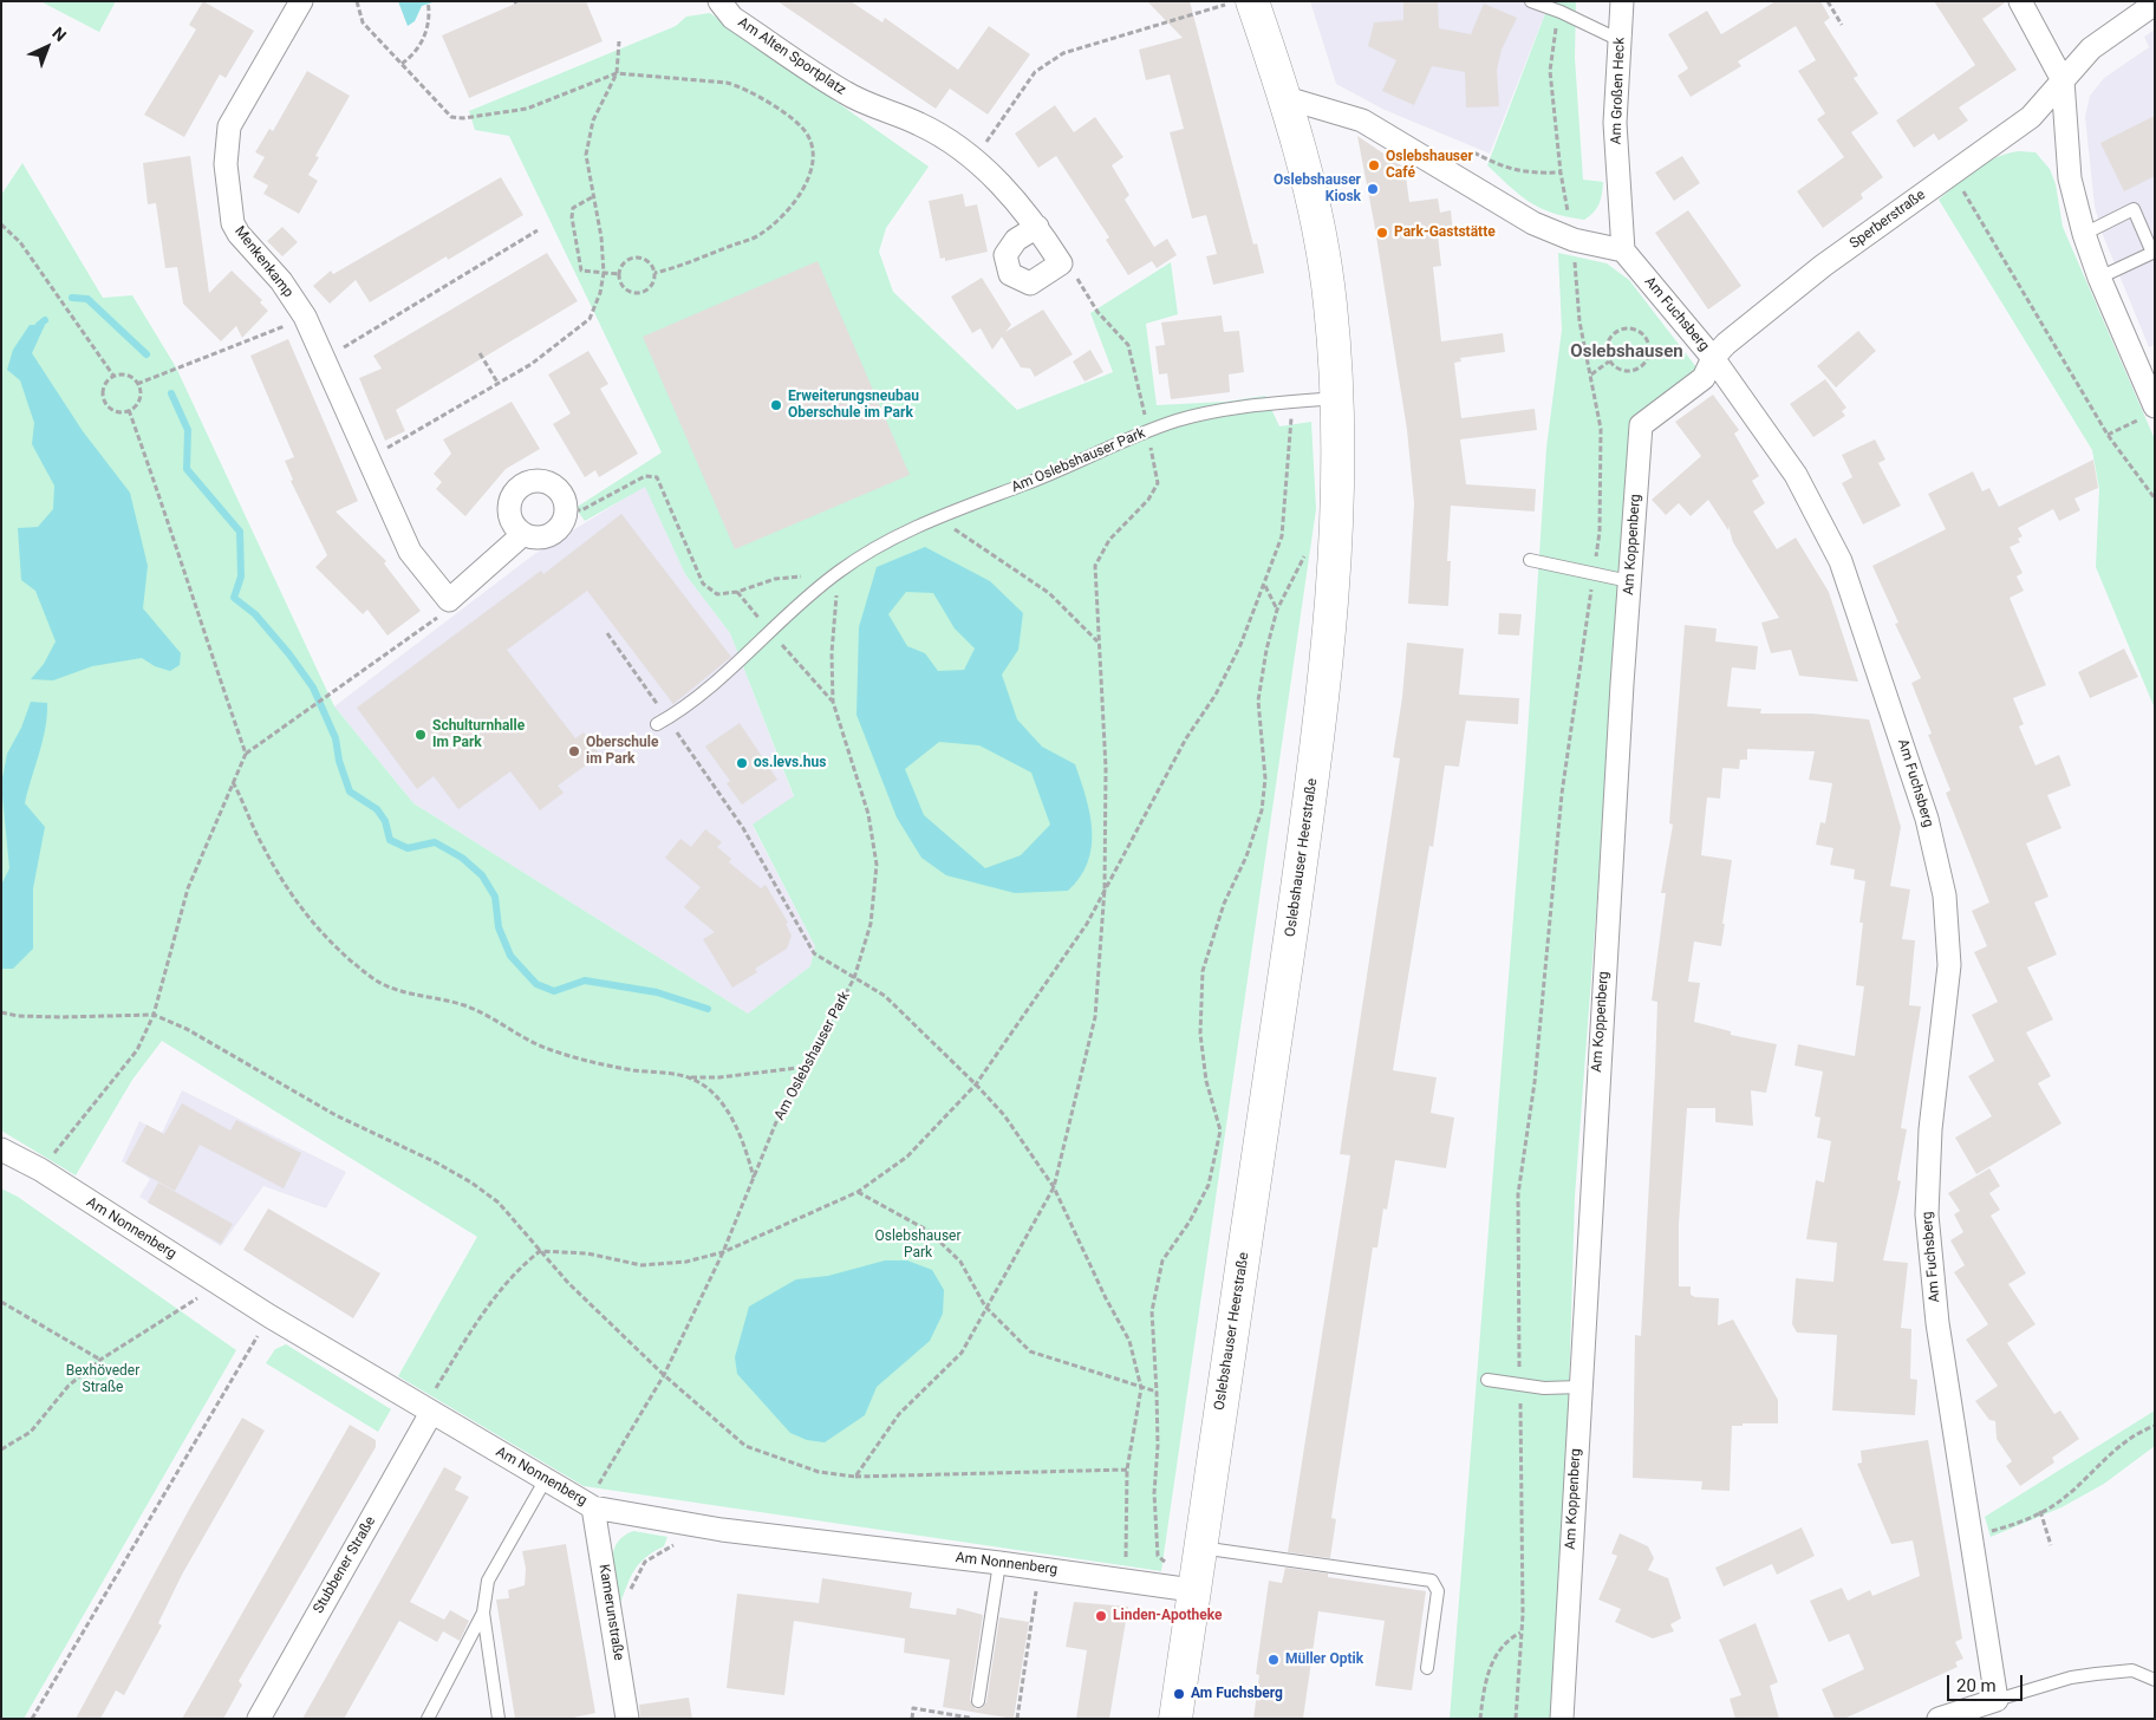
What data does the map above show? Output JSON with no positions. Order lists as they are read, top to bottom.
{
  "streets": {
    "main road": ["Oslebshauser Heerstraße"],
    "street": [
      "Am Alten Sportplatz",
      "Am Großen Heck",
      "Sperberstraße",
      "Menkenkamp",
      "Am Fuchsberg",
      "Am Koppenberg",
      "Am Nonnenberg",
      "Stubbener Straße",
      "Kamerunstraße"
    ],
    "lane": ["Am Oslebshauser Park"]
  },
  "crossings": [
    ["Am Großen Heck", "Am Fuchsberg"],
    ["Sperberstraße", "Am Fuchsberg"],
    ["Sperberstraße", "Am Koppenberg"],
    ["Am Fuchsberg", "Am Koppenberg"],
    ["Am Oslebshauser Park", "Oslebshauser Heerstraße"],
    ["Am Oslebshauser Park", "Am Nonnenberg"],
    ["Am Oslebshauser Park", "Kamerunstraße"],
    ["Oslebshauser Heerstraße", "Am Nonnenberg"],
    ["Am Nonnenberg", "Stubbener Straße"],
    ["Am Nonnenberg", "Kamerunstraße"]
  ],
  "districts": ["Oslebshausen"],
  "parks": ["Oslebshauser Park", "Bexhöveder Straße"],
  "places": [
    "Oslebshauser Café",
    "Oslebshauser Kiosk",
    "Park-Gaststätte",
    "Erweiterungsneubau Oberschule im Park",
    "Schulturnhalle Im Park",
    "Oberschule im Park",
    "os.levs.hus",
    "Linden-Apotheke",
    "Müller Optik",
    "Am Fuchsberg"
  ],
  "scale_bar": "20 m",
  "north": "top right"
}
